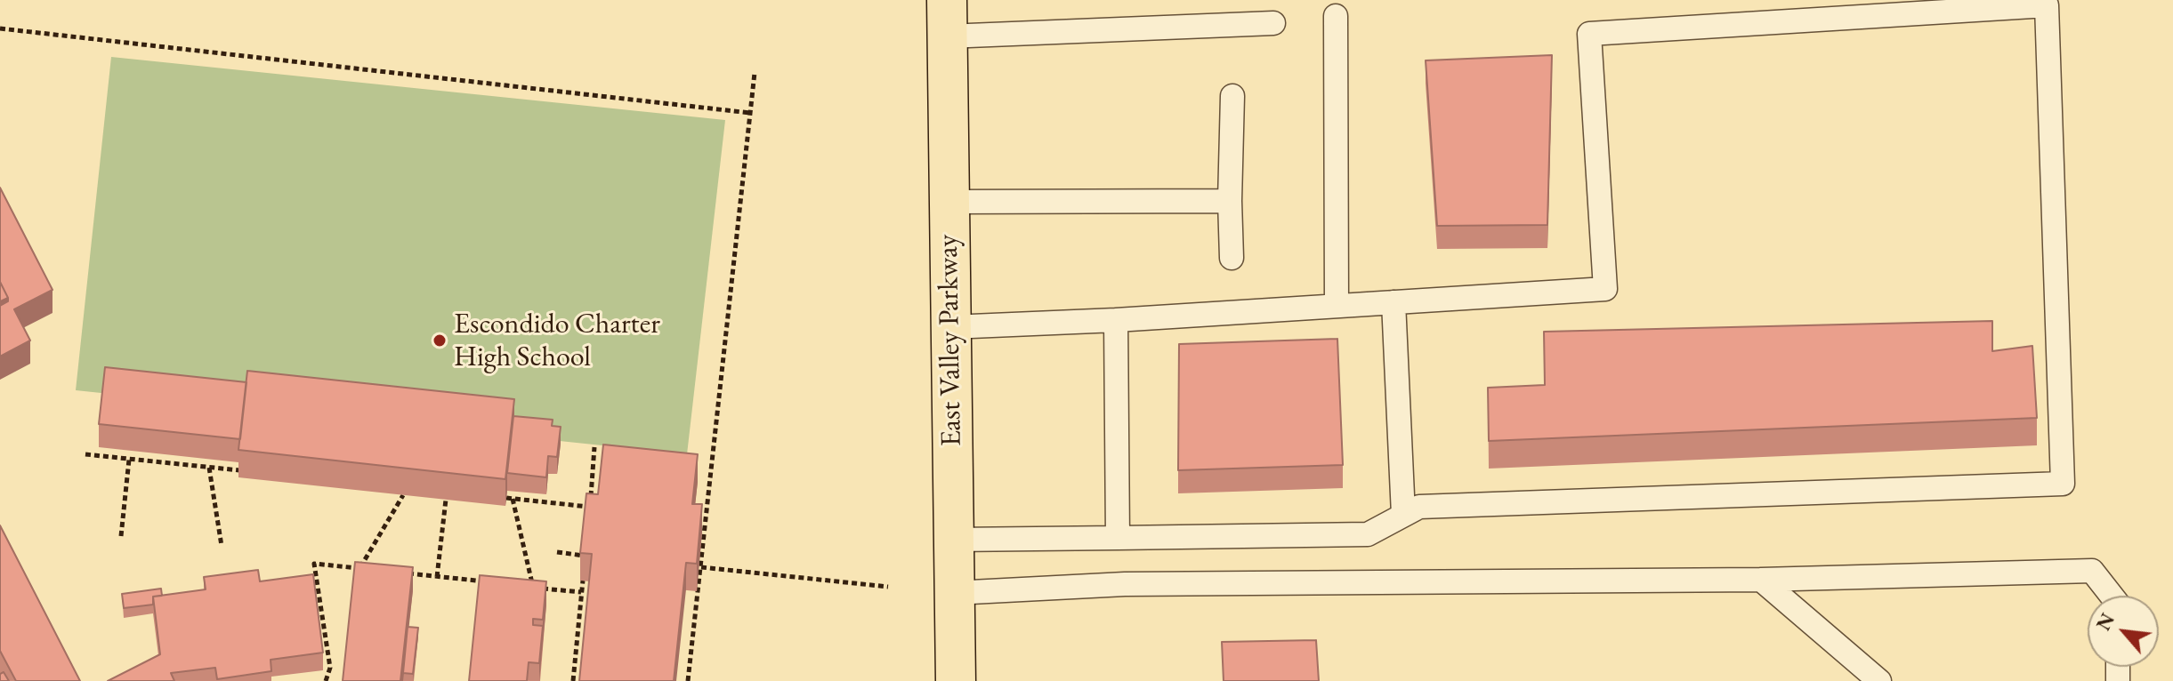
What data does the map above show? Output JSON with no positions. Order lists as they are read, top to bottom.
{
  "streets": {
    "main road": ["East Valley Parkway"]
  },
  "places": ["Escondido Charter High School"],
  "north": "top left"
}
